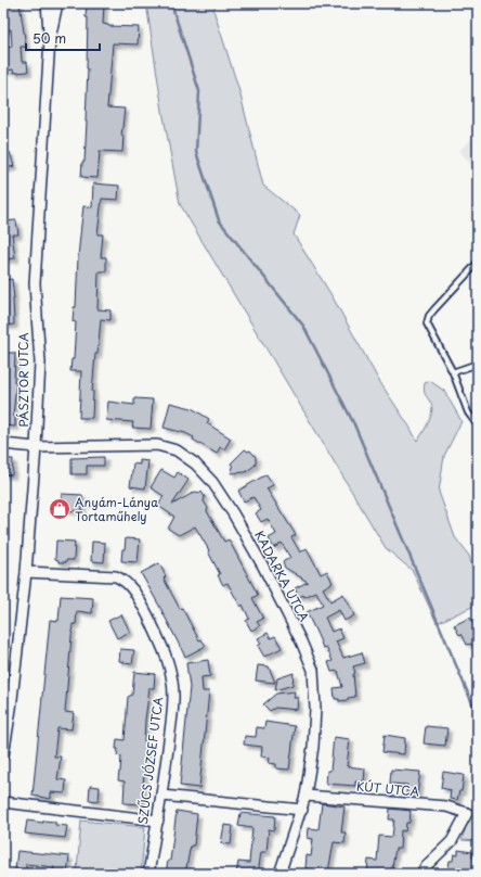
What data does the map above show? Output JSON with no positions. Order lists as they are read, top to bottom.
{
  "streets": {
    "street": [
      "PÁSZTOR UTCA",
      "KADARKA UTCA",
      "SZŰCS JÓZSEF UTCA",
      "KÚT UTCA"
    ]
  },
  "crossings": [
    ["PÁSZTOR UTCA", "KADARKA UTCA"],
    ["PÁSZTOR UTCA", "SZŰCS JÓZSEF UTCA"],
    ["KADARKA UTCA", "KÚT UTCA"]
  ],
  "places": {
    "shop": ["Anyám-Lánya Tortaműhely"]
  },
  "scale_bar": "50 m"
}
